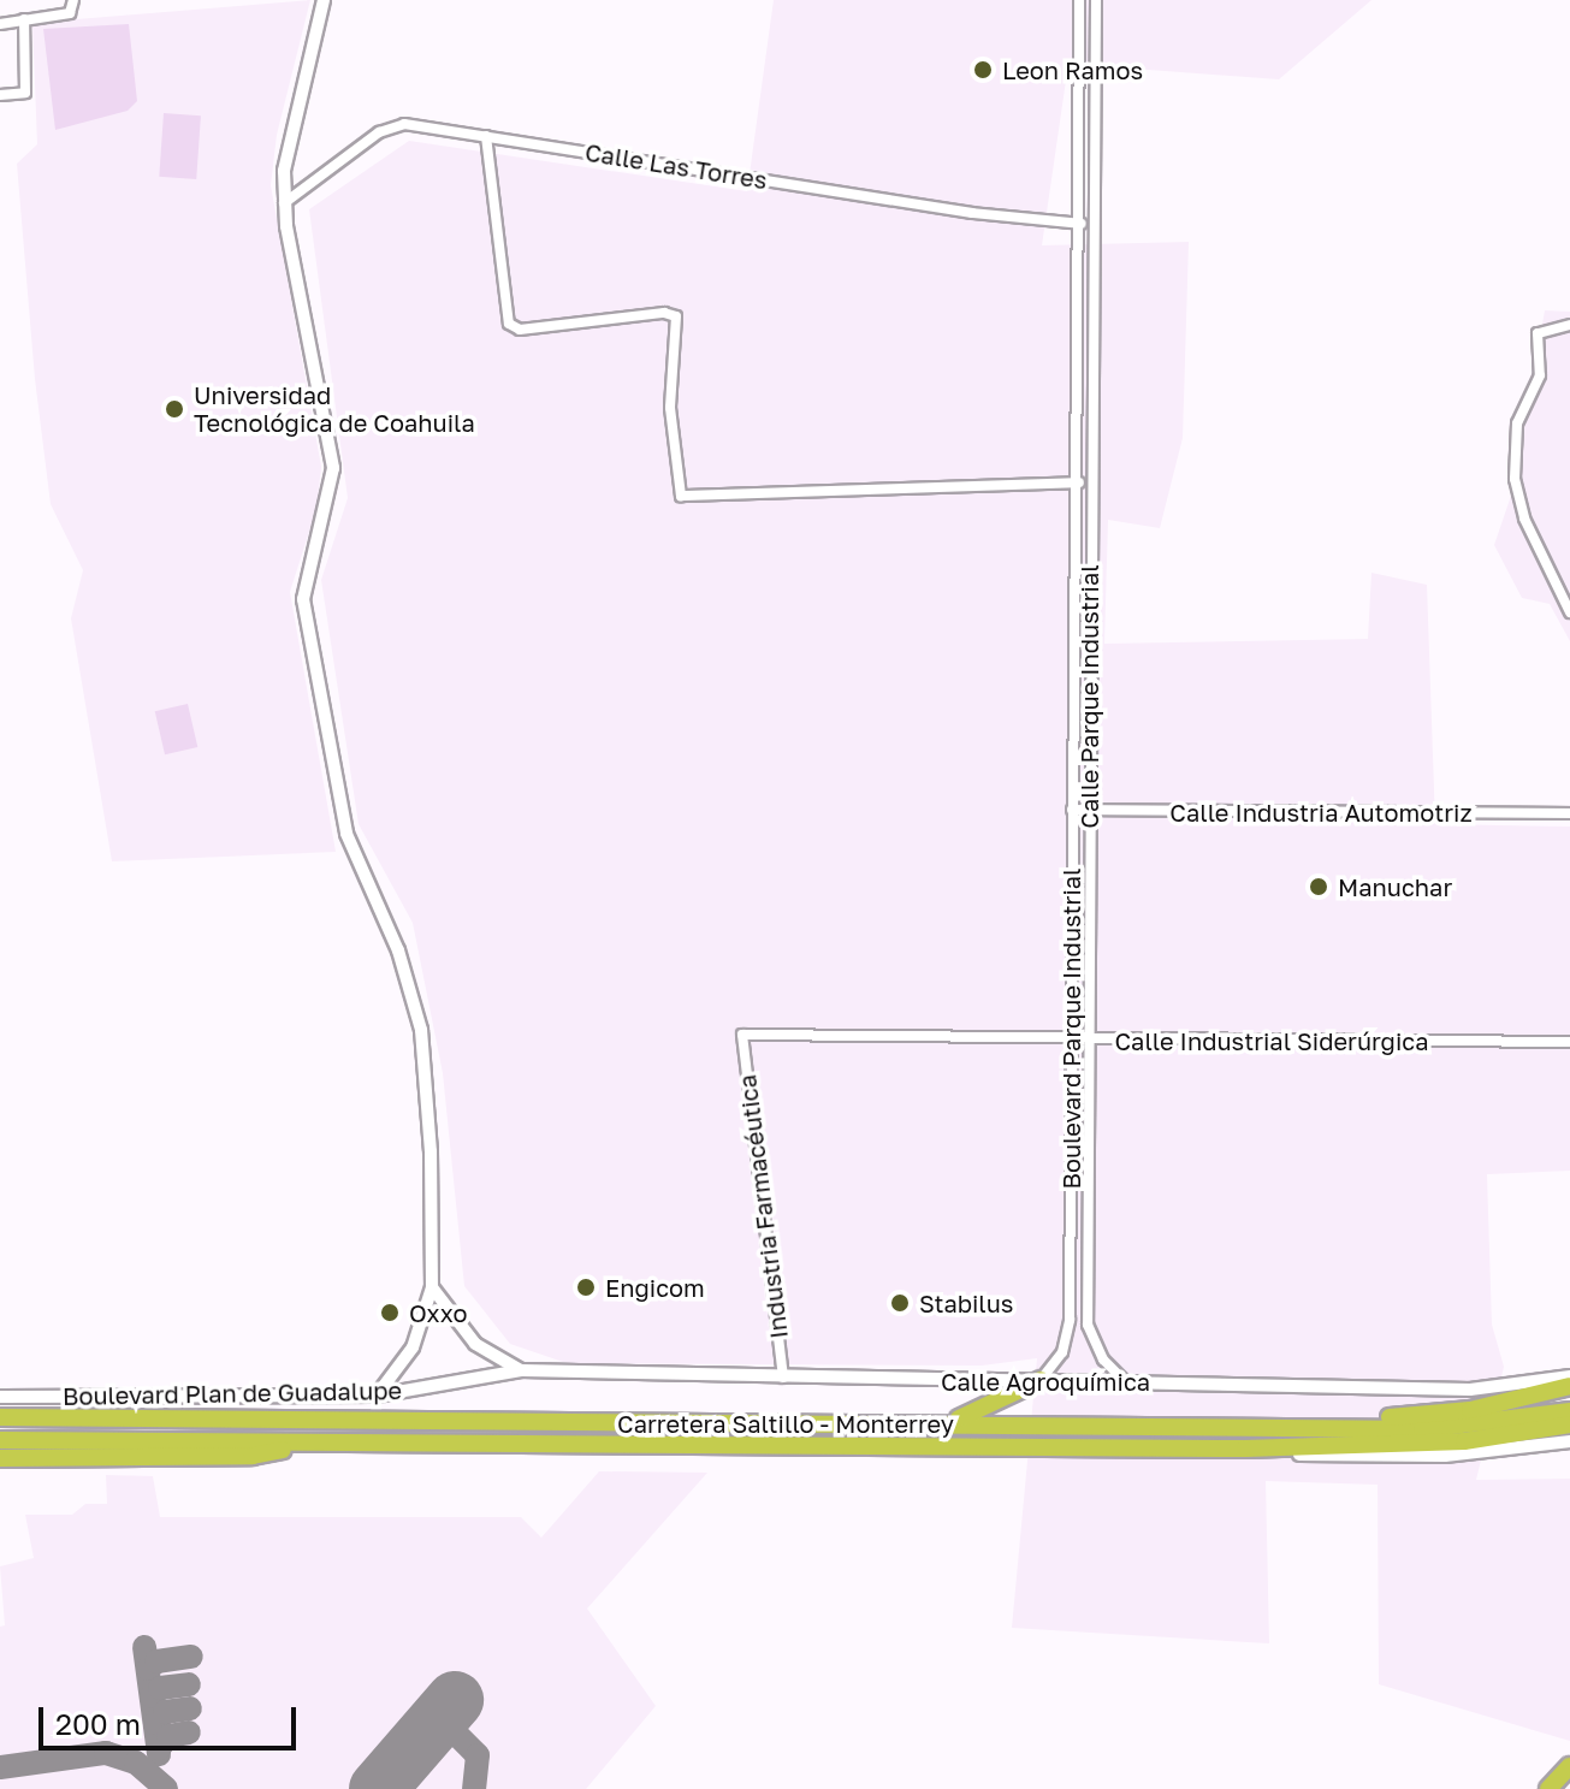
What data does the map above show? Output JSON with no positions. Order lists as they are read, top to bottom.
{
  "streets": {
    "highway": ["Carretera Saltillo - Monterrey"],
    "street": [
      "Calle Las Torres",
      "Calle Parque Industrial",
      "Calle Industria Automotriz",
      "Boulevard Parque Industrial",
      "Calle Industrial Siderúrgica",
      "Industria Farmacéutica",
      "Calle Agroquímica",
      "Boulevard Plan de Guadalupe"
    ]
  },
  "crossings": [
    ["Calle Las Torres", "Calle Parque Industrial"],
    ["Calle Las Torres", "Boulevard Parque Industrial"],
    ["Calle Parque Industrial", "Calle Industria Automotriz"],
    ["Calle Parque Industrial", "Calle Industrial Siderúrgica"],
    ["Calle Parque Industrial", "Calle Agroquímica"],
    ["Calle Industria Automotriz", "Boulevard Parque Industrial"],
    ["Boulevard Parque Industrial", "Calle Industrial Siderúrgica"],
    ["Boulevard Parque Industrial", "Calle Agroquímica"],
    ["Calle Industrial Siderúrgica", "Industria Farmacéutica"],
    ["Industria Farmacéutica", "Calle Agroquímica"],
    ["Calle Agroquímica", "Boulevard Plan de Guadalupe"]
  ],
  "places": [
    "Leon Ramos",
    "Universidad Tecnológica de Coahuila",
    "Manuchar",
    "Engicom",
    "Stabilus",
    "Oxxo"
  ],
  "scale_bar": "200 m"
}
